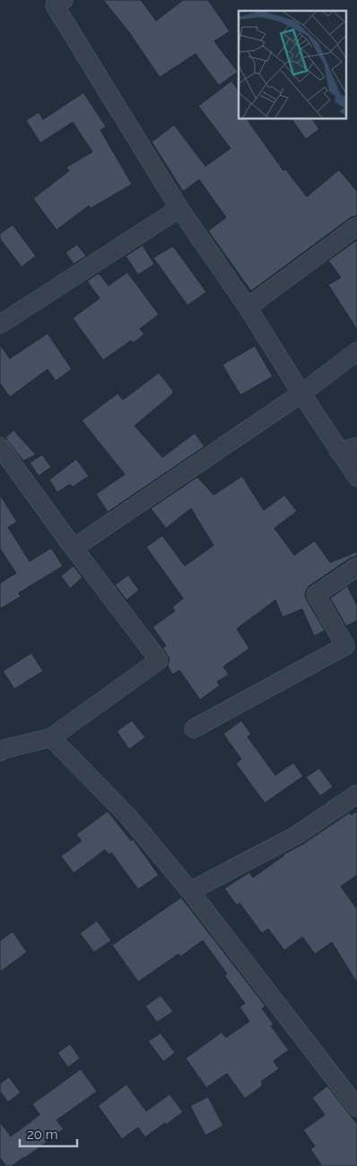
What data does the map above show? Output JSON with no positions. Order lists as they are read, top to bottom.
{
  "scale_bar": "20 m"
}
